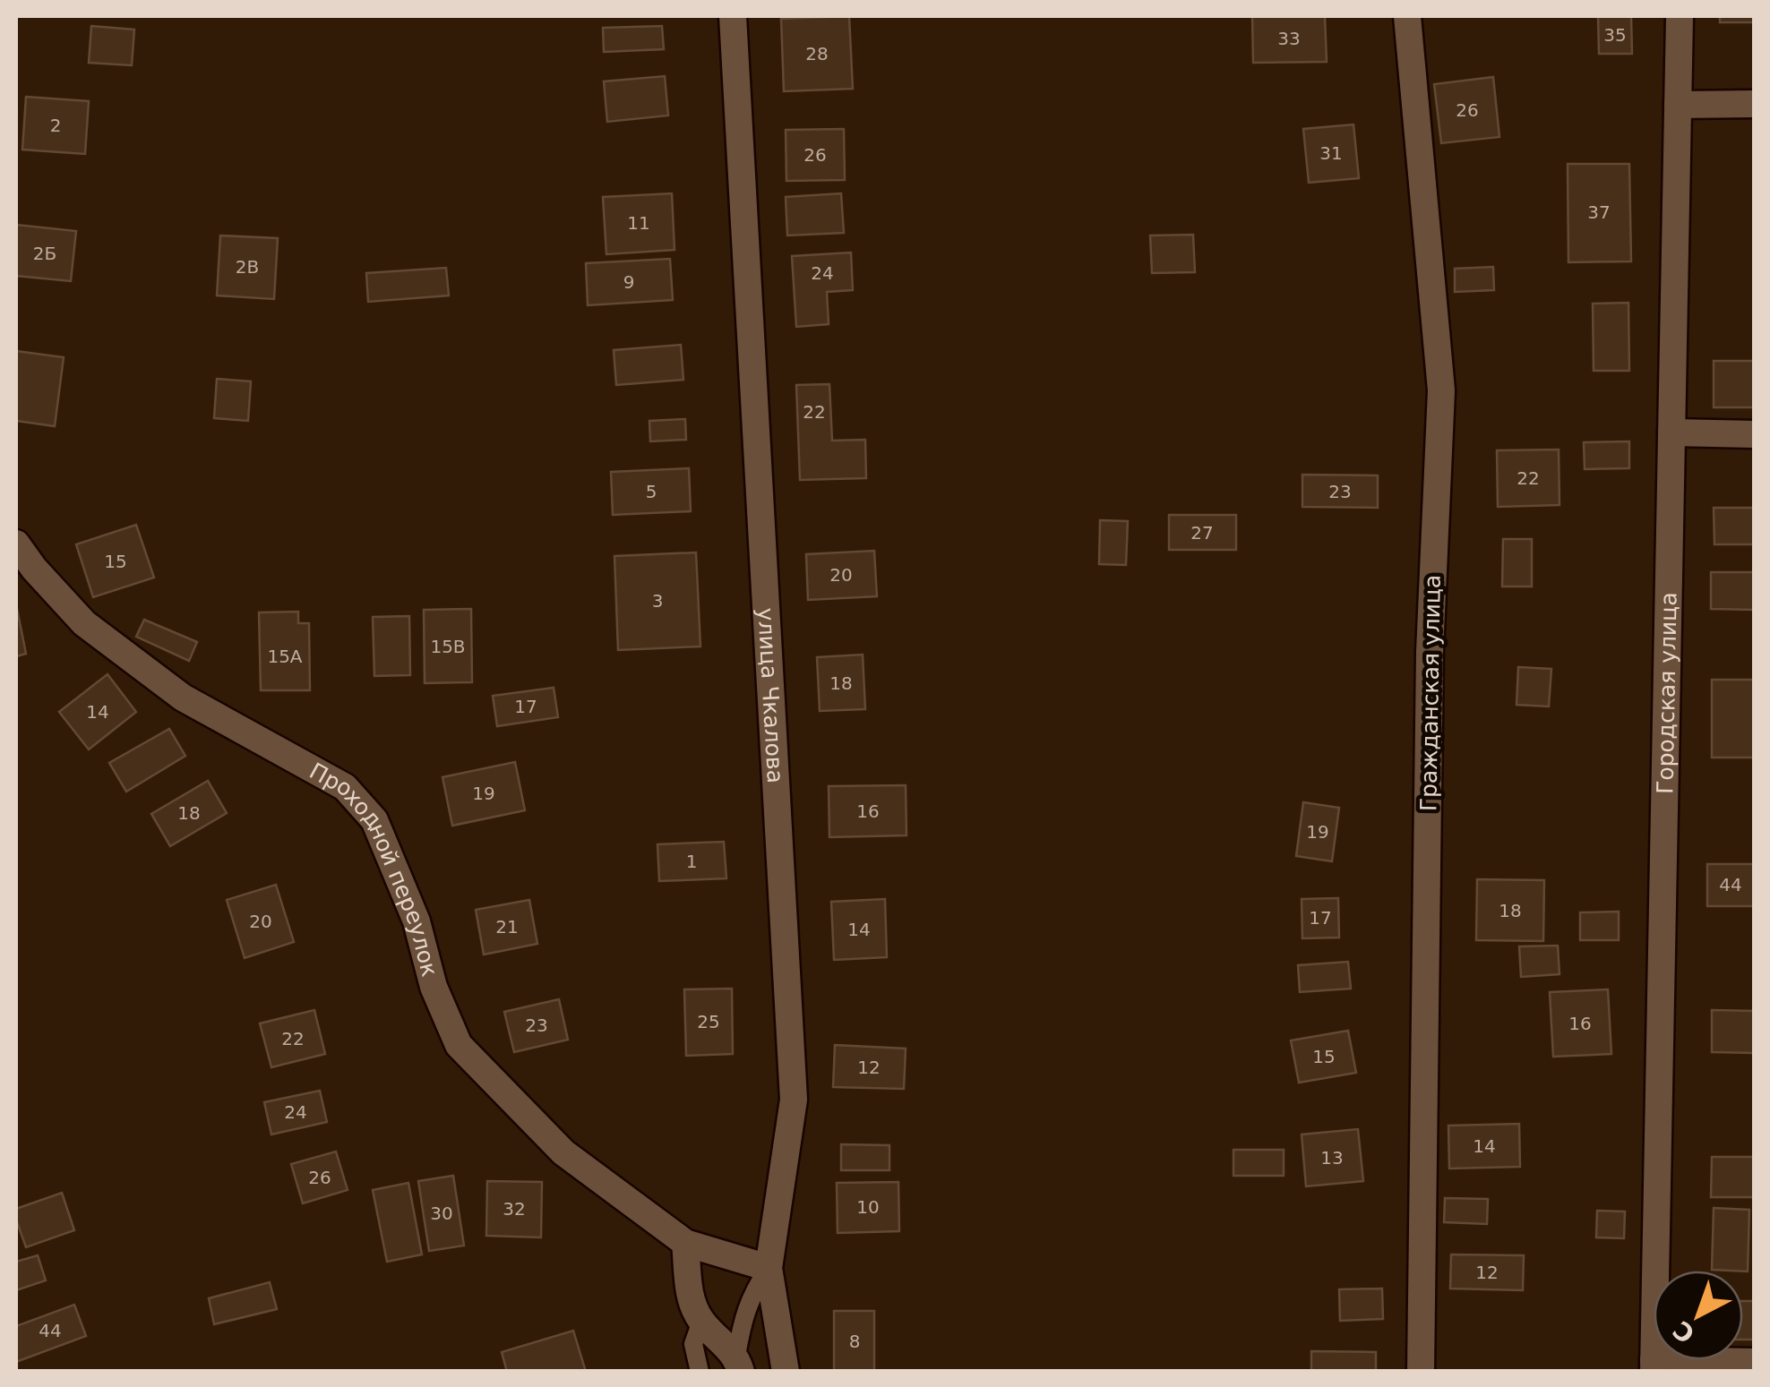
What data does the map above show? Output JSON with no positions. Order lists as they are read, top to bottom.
{
  "streets": {
    "street": [
      "Гражданская улица",
      "Городская улица",
      "улица Чкалова",
      "Проходной переулок"
    ]
  },
  "crossings": [
    ["улица Чкалова", "Проходной переулок"]
  ],
  "house_numbers": [
    "35",
    "33",
    "28",
    "26",
    "2",
    "31",
    "26",
    "37",
    "11",
    "2Б",
    "2В",
    "24",
    "9",
    "22",
    "22",
    "5",
    "23",
    "27",
    "15",
    "20",
    "3",
    "15В",
    "15А",
    "18",
    "17",
    "14",
    "19",
    "16",
    "18",
    "19",
    "1",
    "44",
    "18",
    "17",
    "20",
    "21",
    "14",
    "25",
    "16",
    "23",
    "22",
    "15",
    "12",
    "24",
    "14",
    "13",
    "26",
    "10",
    "32",
    "30",
    "12",
    "44",
    "8"
  ],
  "north": "bottom left"
}
